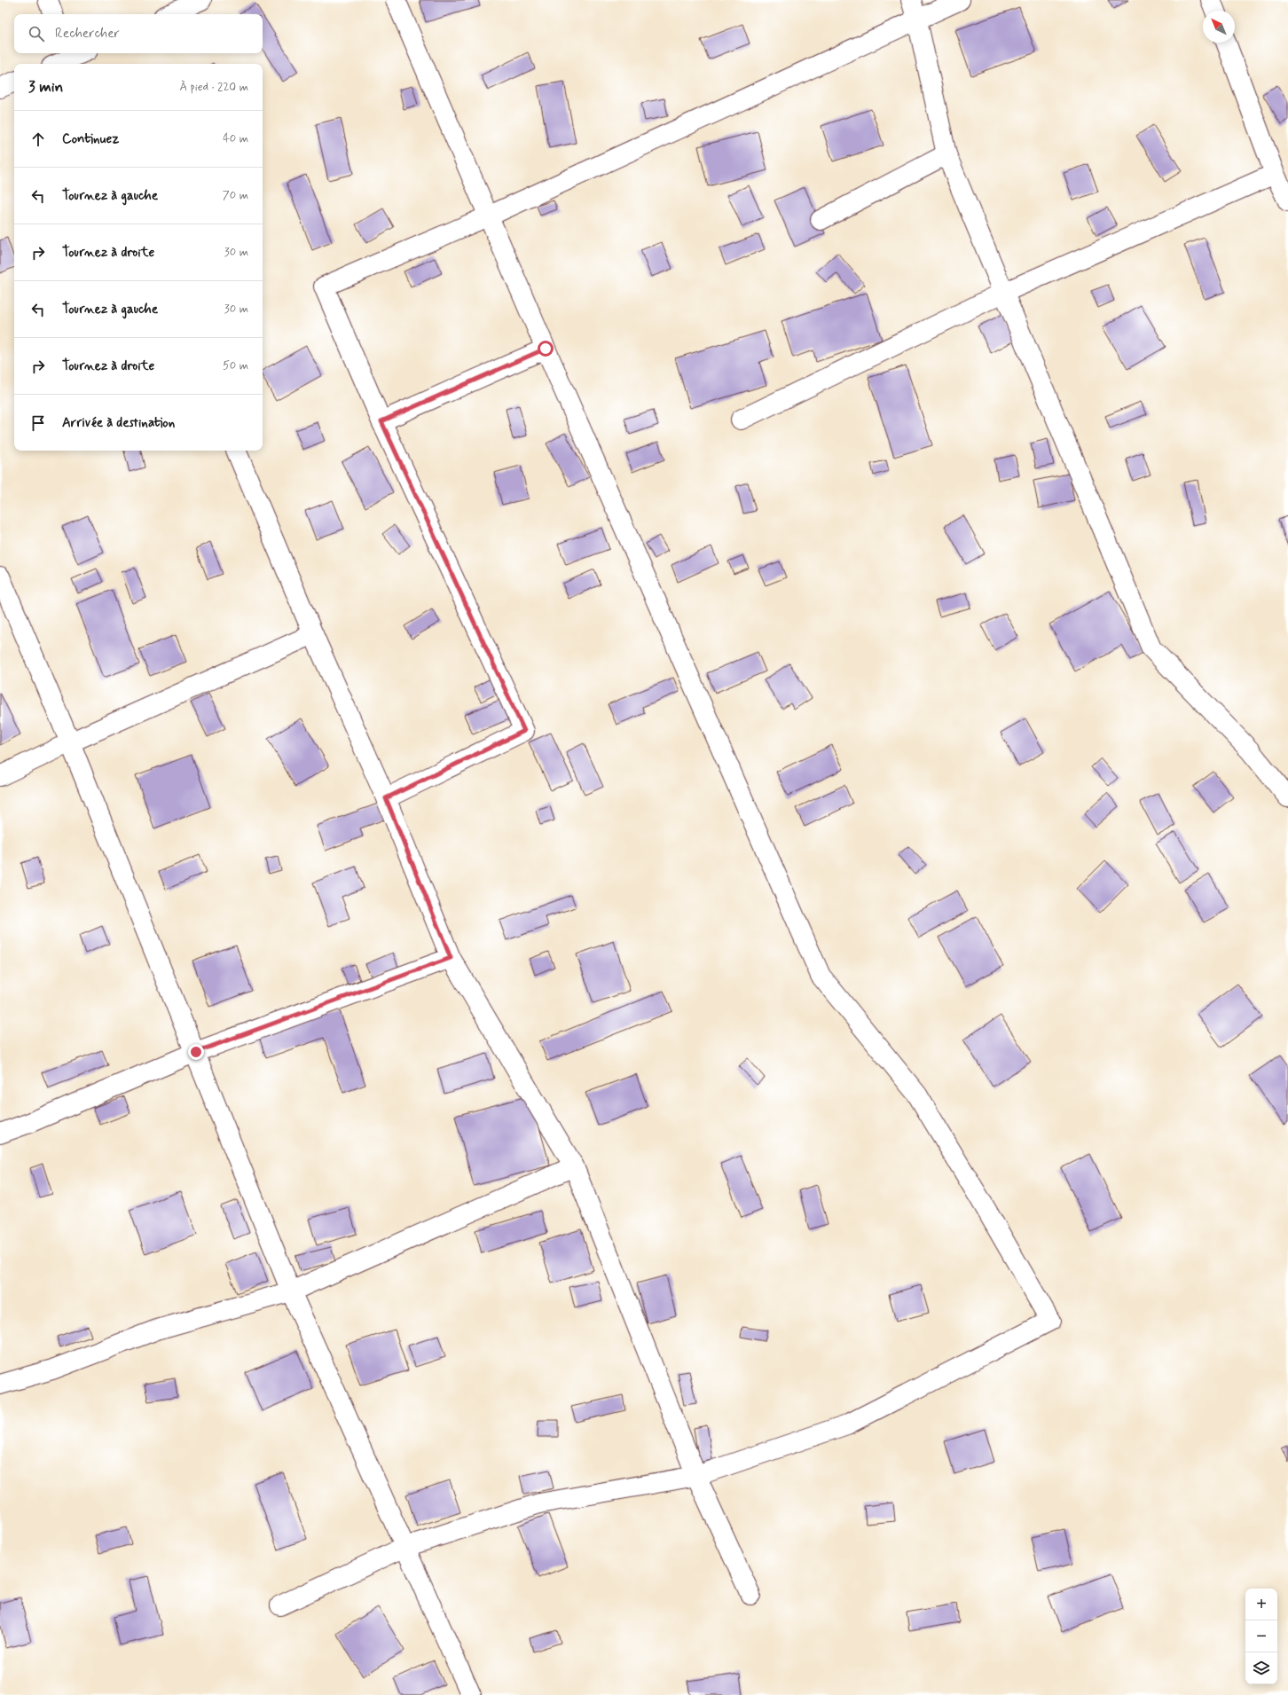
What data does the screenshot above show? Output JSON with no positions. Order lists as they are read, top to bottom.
{
  "north": "top left",
  "page": {
    "search": "Rechercher",
    "heading": ["3 min", "À pied · 220 m"],
    "list": [
      ["Continuez", "40 m"],
      ["Tournez à gauche", "70 m"],
      ["Tournez à droite", "30 m"],
      ["Tournez à gauche", "30 m"],
      ["Tournez à droite", "50 m"],
      "Arrivée à destination"
    ],
    "map_buttons": ["+", "−"]
  }
}
